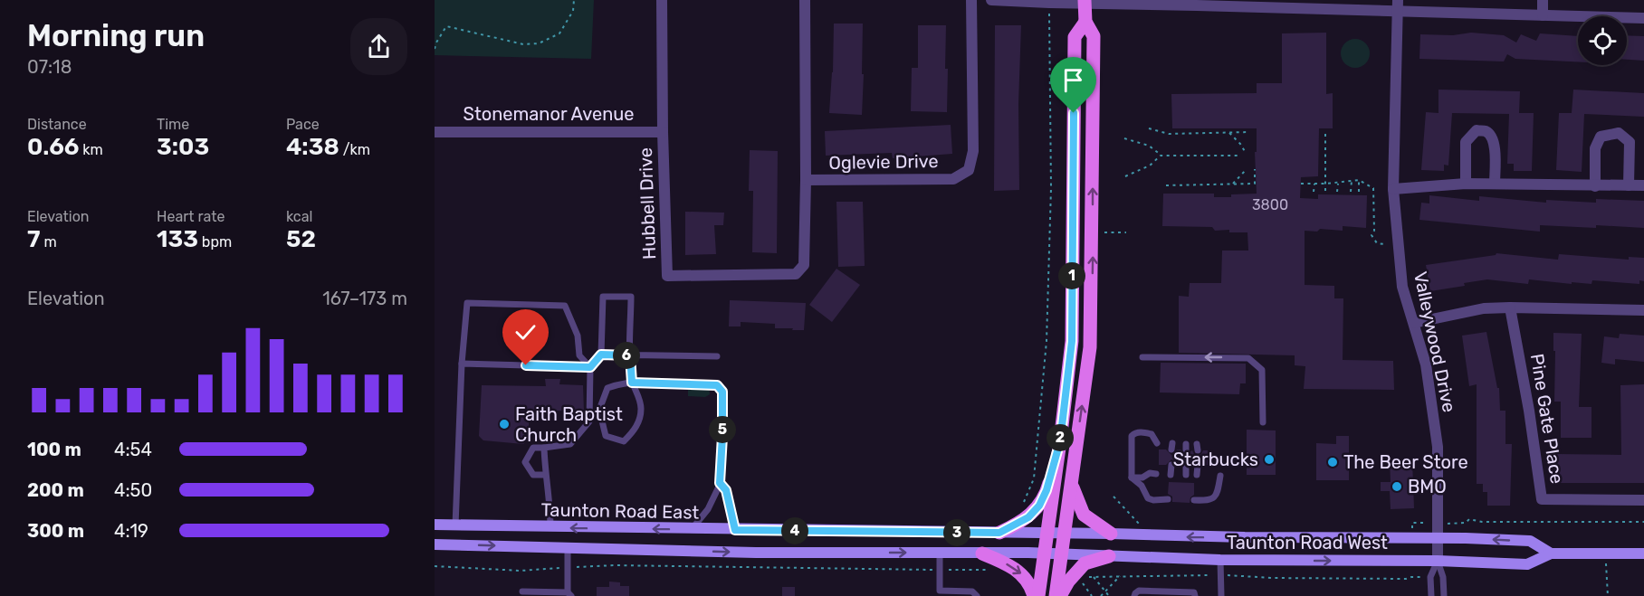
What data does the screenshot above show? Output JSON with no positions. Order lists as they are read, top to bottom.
{
  "streets": {
    "main road": ["Taunton Road East", "Taunton Road West"],
    "street": [
      "Stonemanor Avenue",
      "Oglevie Drive",
      "Hubbell Drive",
      "Valleywood Drive",
      "Pine Gate Place"
    ]
  },
  "crossings": [
    ["Stonemanor Avenue", "Hubbell Drive"],
    ["Oglevie Drive", "Hubbell Drive"],
    ["Valleywood Drive", "Taunton Road West"],
    ["Taunton Road East", "Taunton Road West"]
  ],
  "places": [
    "Faith Baptist Church",
    "Starbucks",
    "The Beer Store",
    "BMO"
  ],
  "house_numbers": ["3800"],
  "page": {
    "heading": ["Morning run", "07:18"],
    "stats": [
      ["Distance", "0.66 km"],
      ["Time", "3:03"],
      ["Pace", "4:38 /km"],
      ["Elevation", "7 m"],
      ["Heart rate", "133 bpm"],
      ["kcal", "52"]
    ],
    "pins": [
      "1",
      "6",
      "5",
      "2",
      "4",
      "3"
    ],
    "chart": ["Elevation", "167–173 m"],
    "list": [
      {
        "name": "100 m",
        "note": "4:54"
      },
      {
        "name": "200 m",
        "note": "4:50"
      },
      {
        "name": "300 m",
        "note": "4:19"
      }
    ]
  }
}
